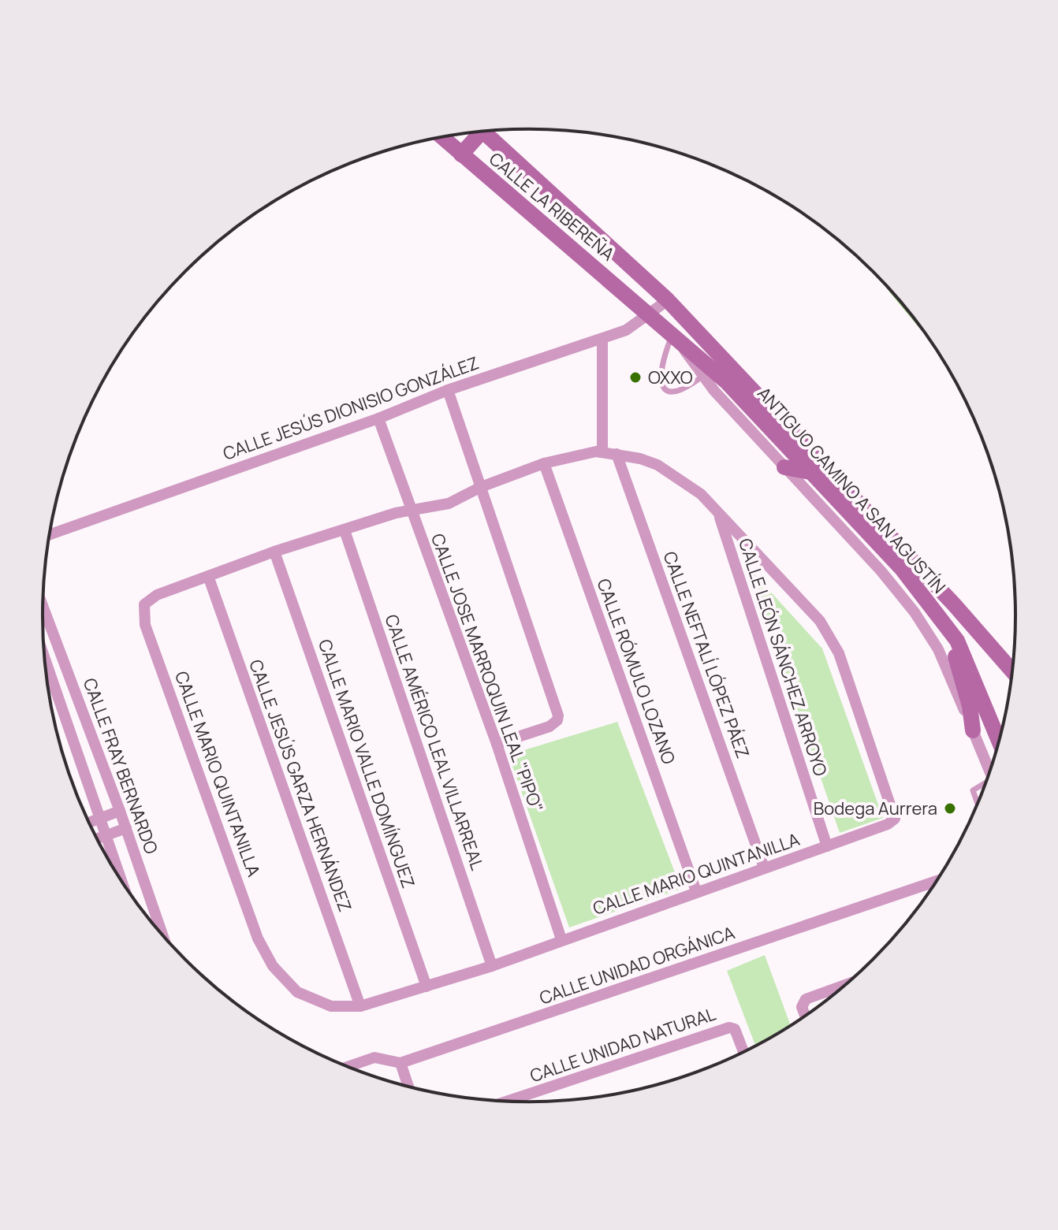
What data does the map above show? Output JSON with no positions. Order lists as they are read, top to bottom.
{
  "streets": {
    "street": [
      "CALLE LA RIBEREÑA",
      "CALLE JESÚS DIONISIO GONZÁLEZ",
      "ANTIGUO CAMINO A SAN AGUSTÍN",
      "CALLE NEFTALÍ LÓPEZ PÁEZ",
      "CALLE LEÓN SÁNCHEZ ARROYO",
      "CALLE RÓMULO LOZANO",
      "CALLE JOSE MARROQUIN LEAL \"PIPO\"",
      "CALLE AMÉRICO LEAL VILLARREAL",
      "CALLE MARIO VALLE DOMÍNGUEZ",
      "CALLE FRAY BERNARDO",
      "CALLE MARIO QUINTANILLA",
      "CALLE JESÚS GARZA HERNÁNDEZ",
      "CALLE UNIDAD ORGÁNICA",
      "CALLE UNIDAD NATURAL"
    ]
  },
  "crossings": [
    ["CALLE LA RIBEREÑA", "CALLE JESÚS DIONISIO GONZÁLEZ"],
    ["CALLE LA RIBEREÑA", "ANTIGUO CAMINO A SAN AGUSTÍN"],
    ["CALLE JESÚS DIONISIO GONZÁLEZ", "ANTIGUO CAMINO A SAN AGUSTÍN"],
    ["CALLE JESÚS DIONISIO GONZÁLEZ", "CALLE JOSE MARROQUIN LEAL \"PIPO\""],
    ["CALLE NEFTALÍ LÓPEZ PÁEZ", "CALLE MARIO QUINTANILLA"],
    ["CALLE LEÓN SÁNCHEZ ARROYO", "CALLE MARIO QUINTANILLA"],
    ["CALLE RÓMULO LOZANO", "CALLE MARIO QUINTANILLA"],
    ["CALLE JOSE MARROQUIN LEAL \"PIPO\"", "CALLE MARIO QUINTANILLA"],
    ["CALLE AMÉRICO LEAL VILLARREAL", "CALLE MARIO QUINTANILLA"],
    ["CALLE MARIO VALLE DOMÍNGUEZ", "CALLE MARIO QUINTANILLA"],
    ["CALLE MARIO QUINTANILLA", "CALLE JESÚS GARZA HERNÁNDEZ"]
  ],
  "places": ["OXXO", "Bodega Aurrera"]
}
